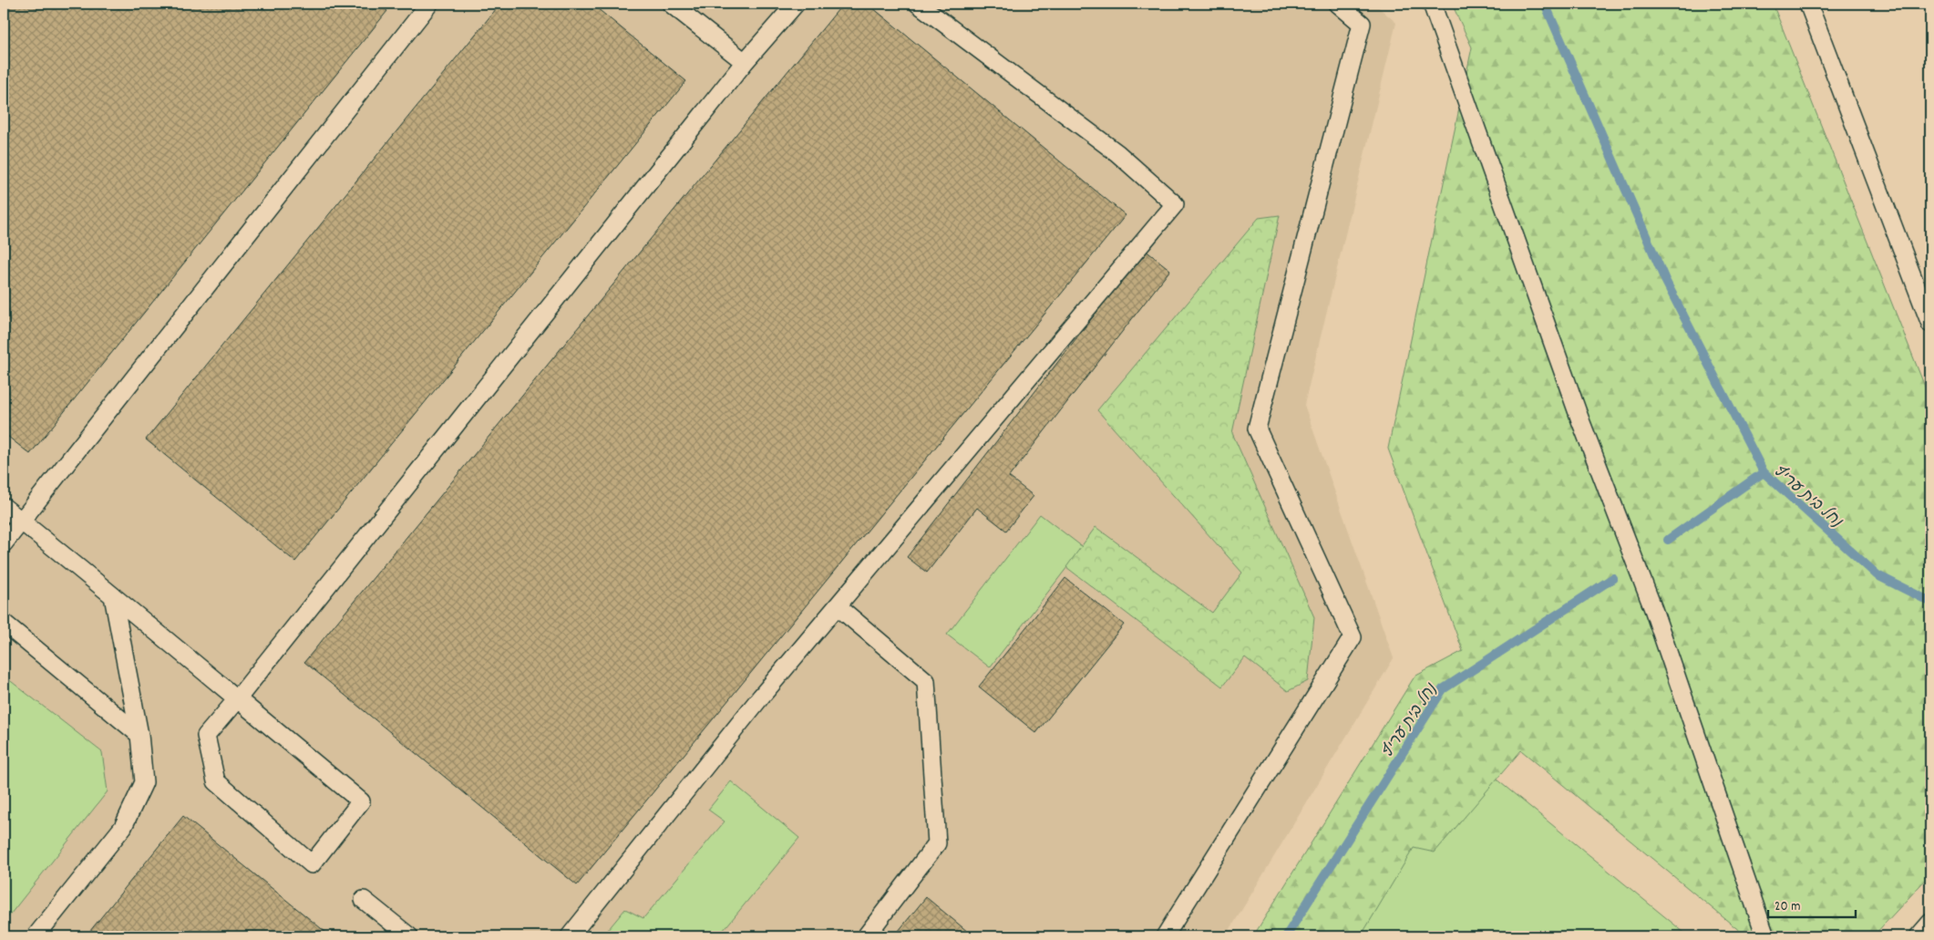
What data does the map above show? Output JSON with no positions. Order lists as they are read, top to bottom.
{
  "water": ["נחל בית עריף"],
  "scale_bar": "20 m"
}
